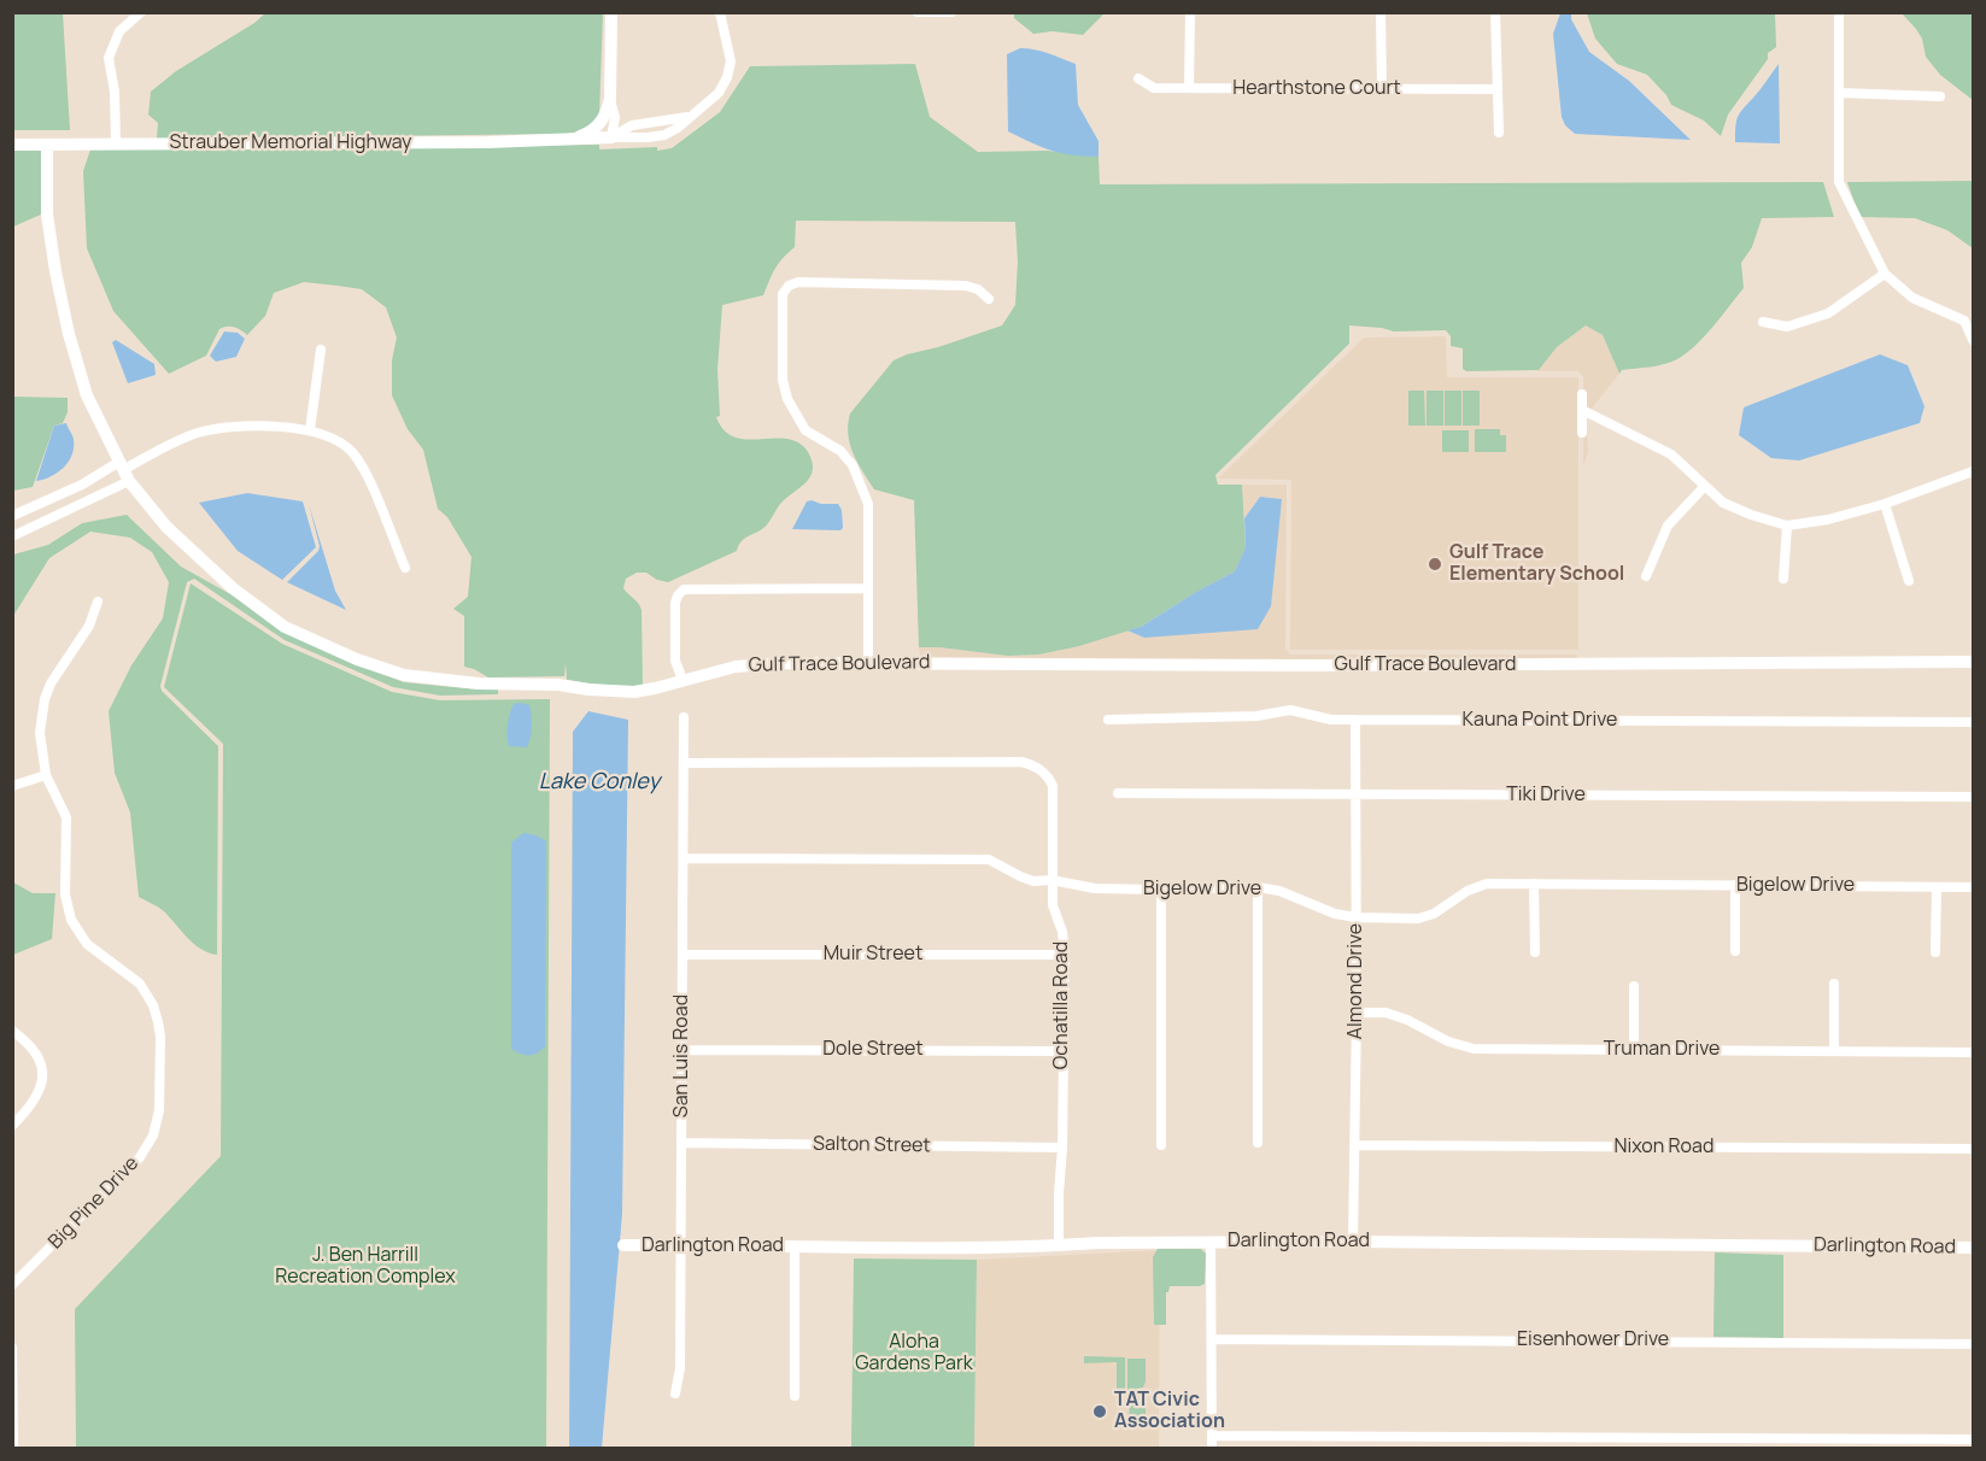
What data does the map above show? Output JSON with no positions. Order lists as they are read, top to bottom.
{
  "streets": {
    "street": [
      "Hearthstone Court",
      "Strauber Memorial Highway",
      "Gulf Trace Boulevard",
      "Kauna Point Drive",
      "Tiki Drive",
      "Bigelow Drive",
      "Muir Street",
      "Almond Drive",
      "Ochatilla Road",
      "Dole Street",
      "Truman Drive",
      "San Luis Road",
      "Salton Street",
      "Nixon Road",
      "Big Pine Drive",
      "Darlington Road",
      "Eisenhower Drive"
    ]
  },
  "crossings": [
    ["Strauber Memorial Highway", "Gulf Trace Boulevard"],
    ["Kauna Point Drive", "Almond Drive"],
    ["Tiki Drive", "Almond Drive"],
    ["Bigelow Drive", "Almond Drive"],
    ["Bigelow Drive", "Ochatilla Road"],
    ["Bigelow Drive", "San Luis Road"],
    ["Muir Street", "Ochatilla Road"],
    ["Muir Street", "San Luis Road"],
    ["Almond Drive", "Truman Drive"],
    ["Almond Drive", "Nixon Road"],
    ["Almond Drive", "Darlington Road"],
    ["Ochatilla Road", "Dole Street"],
    ["Ochatilla Road", "San Luis Road"],
    ["Ochatilla Road", "Salton Street"],
    ["Ochatilla Road", "Darlington Road"],
    ["Dole Street", "San Luis Road"],
    ["San Luis Road", "Salton Street"],
    ["San Luis Road", "Darlington Road"]
  ],
  "water": ["Lake Conley"],
  "parks": ["J. Ben Harrill Recreation Complex", "Aloha Gardens Park"],
  "places": ["Gulf Trace Elementary School", "TAT Civic Association"]
}
